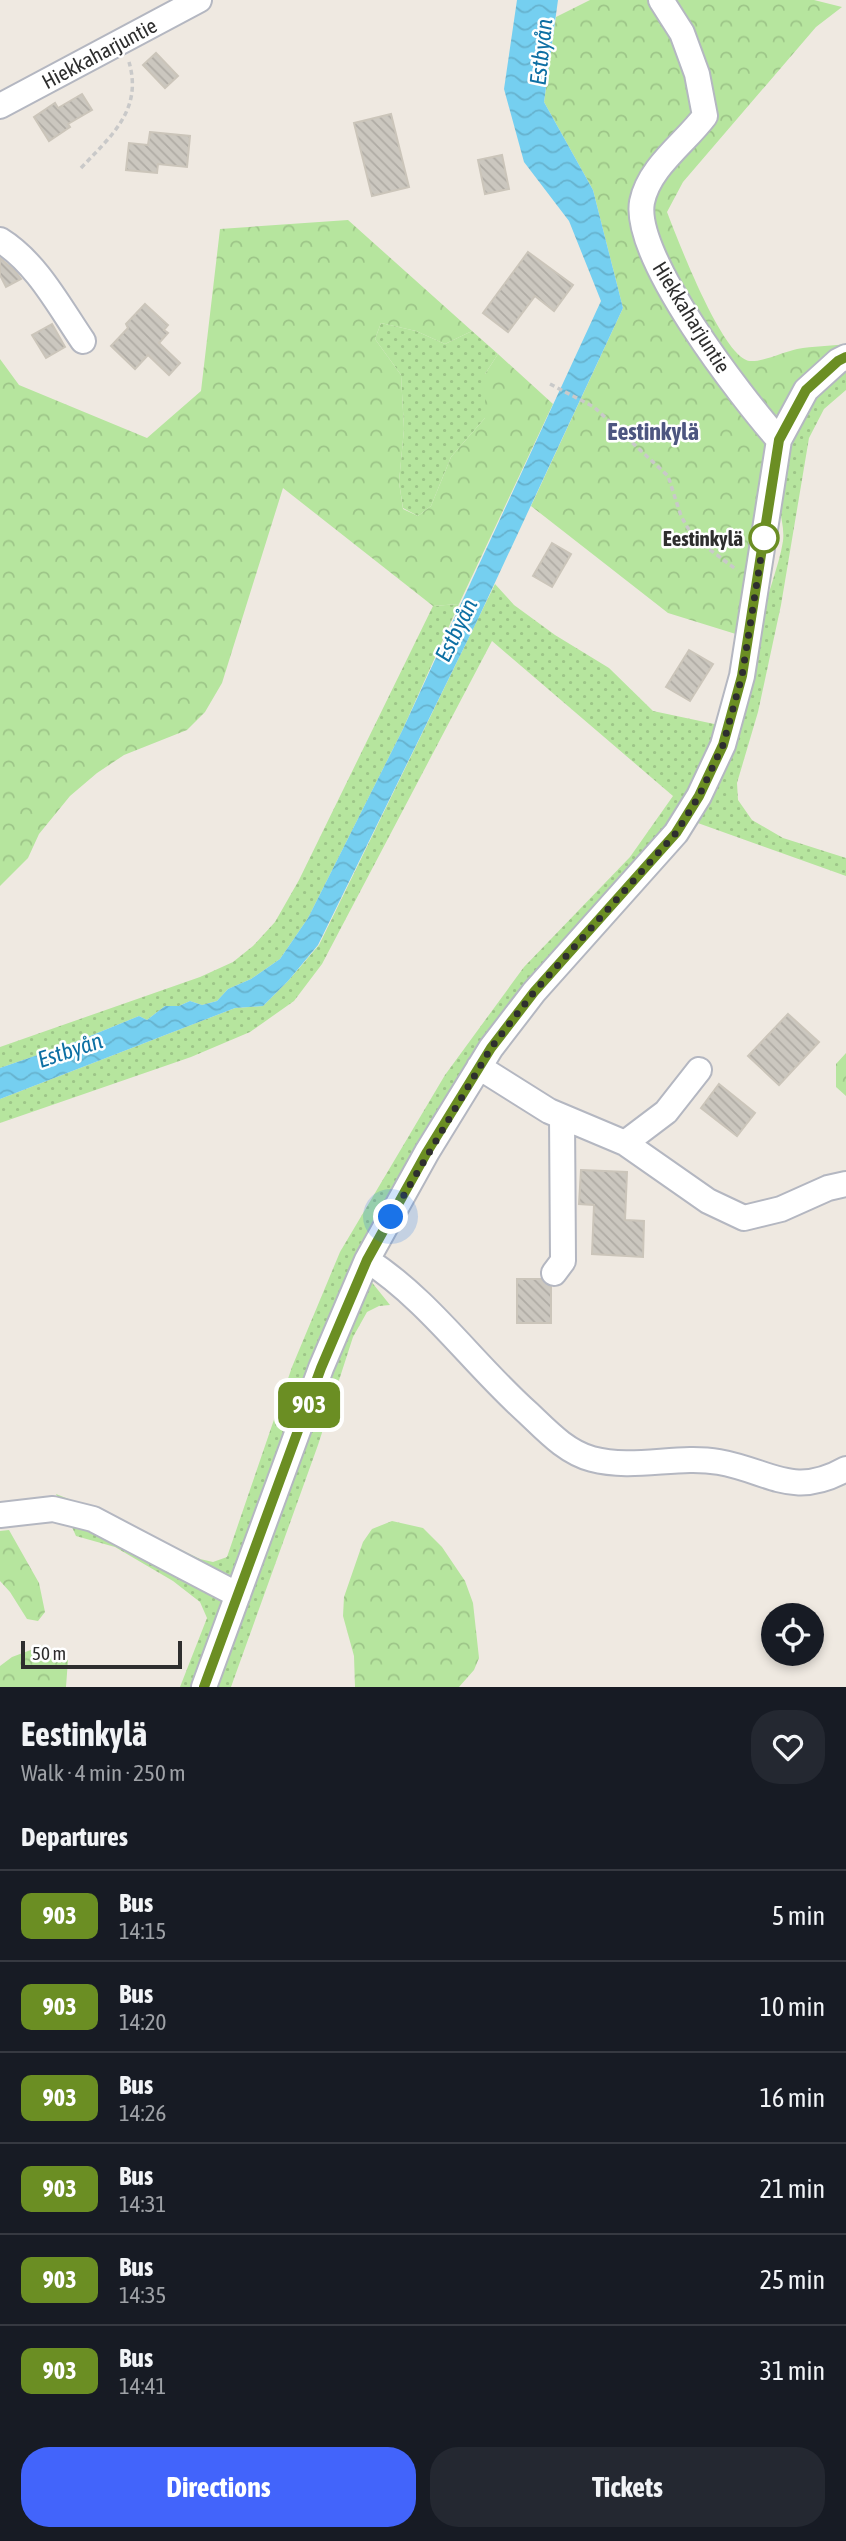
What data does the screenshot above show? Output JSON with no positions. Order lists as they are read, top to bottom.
{
  "streets": {
    "street": ["Hiekkaharjuntie"]
  },
  "districts": ["Eestinkylä"],
  "water": ["Estbyån"],
  "places": ["Eestinkylä"],
  "lines": ["bus line 903"],
  "scale_bar": "50 m",
  "page": {
    "on_map": "903",
    "scale": "50 m",
    "heading": [
      ["Eestinkylä", "Walk · 4 min · 250 m"],
      "Departures"
    ],
    "list": [
      {
        "mark": "903",
        "name": "Bus",
        "note": "14:15",
        "value": "5 min"
      },
      {
        "mark": "903",
        "name": "Bus",
        "note": "14:20",
        "value": "10 min"
      },
      {
        "mark": "903",
        "name": "Bus",
        "note": "14:26",
        "value": "16 min"
      },
      {
        "mark": "903",
        "name": "Bus",
        "note": "14:31",
        "value": "21 min"
      },
      {
        "mark": "903",
        "name": "Bus",
        "note": "14:35",
        "value": "25 min"
      },
      {
        "mark": "903",
        "name": "Bus",
        "note": "14:41",
        "value": "31 min"
      }
    ],
    "buttons": ["Directions", "Tickets"]
  }
}
